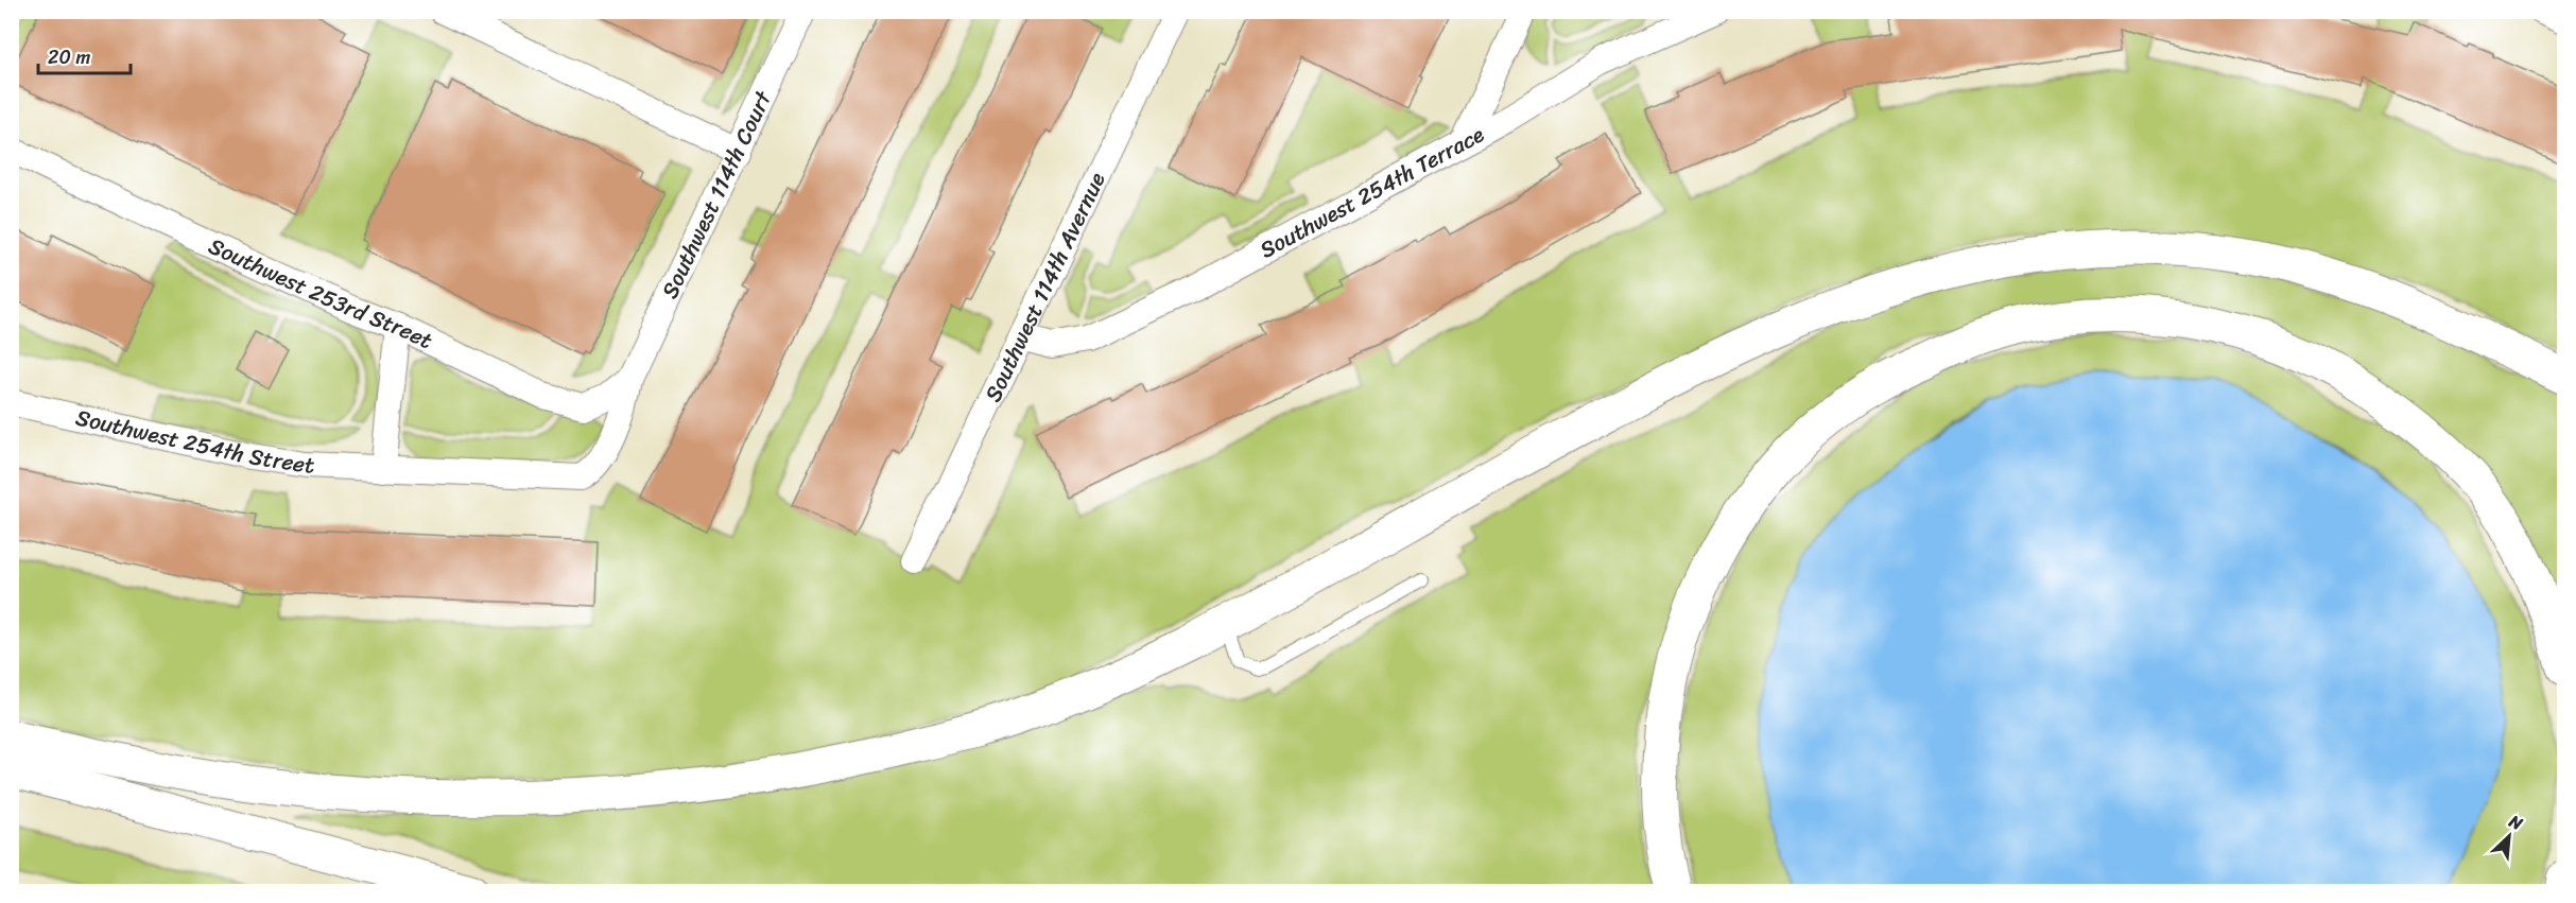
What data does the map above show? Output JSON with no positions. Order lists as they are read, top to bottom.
{
  "streets": {
    "street": [
      "Southwest 254th Terrace",
      "Southwest 114th Court",
      "Southwest 114th Avernue",
      "Southwest 253rd Street",
      "Southwest 254th Street"
    ]
  },
  "crossings": [
    ["Southwest 254th Terrace", "Southwest 114th Avernue"],
    ["Southwest 114th Court", "Southwest 253rd Street"],
    ["Southwest 114th Court", "Southwest 254th Street"],
    ["Southwest 253rd Street", "Southwest 254th Street"]
  ],
  "scale_bar": "20 m",
  "north": "top right"
}
